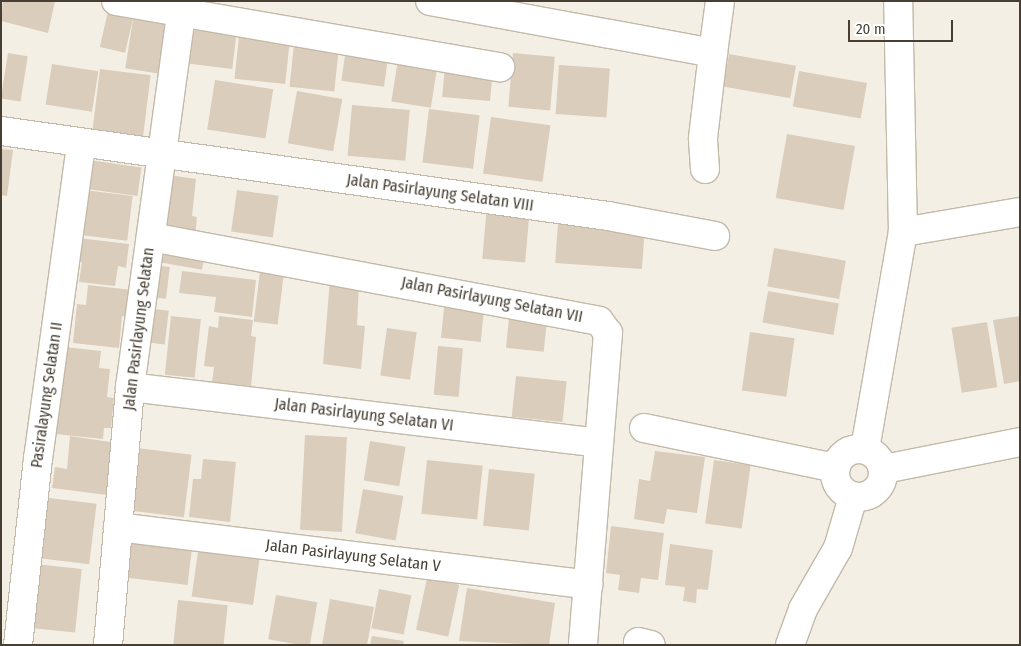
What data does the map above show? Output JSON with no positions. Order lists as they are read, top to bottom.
{
  "streets": {
    "street": [
      "Jalan Pasirlayung Selatan VIII",
      "Jalan Pasirlayung Selatan VII",
      "Jalan Pasirlayung Selatan",
      "Pasiralayung Selatan II",
      "Jalan Pasirlayung Selatan VI",
      "Jalan Pasirlayung Selatan V"
    ]
  },
  "crossings": [
    ["Jalan Pasirlayung Selatan VIII", "Jalan Pasirlayung Selatan"],
    ["Jalan Pasirlayung Selatan VIII", "Pasiralayung Selatan II"],
    ["Jalan Pasirlayung Selatan VII", "Jalan Pasirlayung Selatan"],
    ["Jalan Pasirlayung Selatan VII", "Jalan Pasirlayung Selatan VI"],
    ["Jalan Pasirlayung Selatan VII", "Jalan Pasirlayung Selatan V"],
    ["Jalan Pasirlayung Selatan", "Jalan Pasirlayung Selatan VI"],
    ["Jalan Pasirlayung Selatan", "Jalan Pasirlayung Selatan V"]
  ],
  "scale_bar": "20 m"
}
